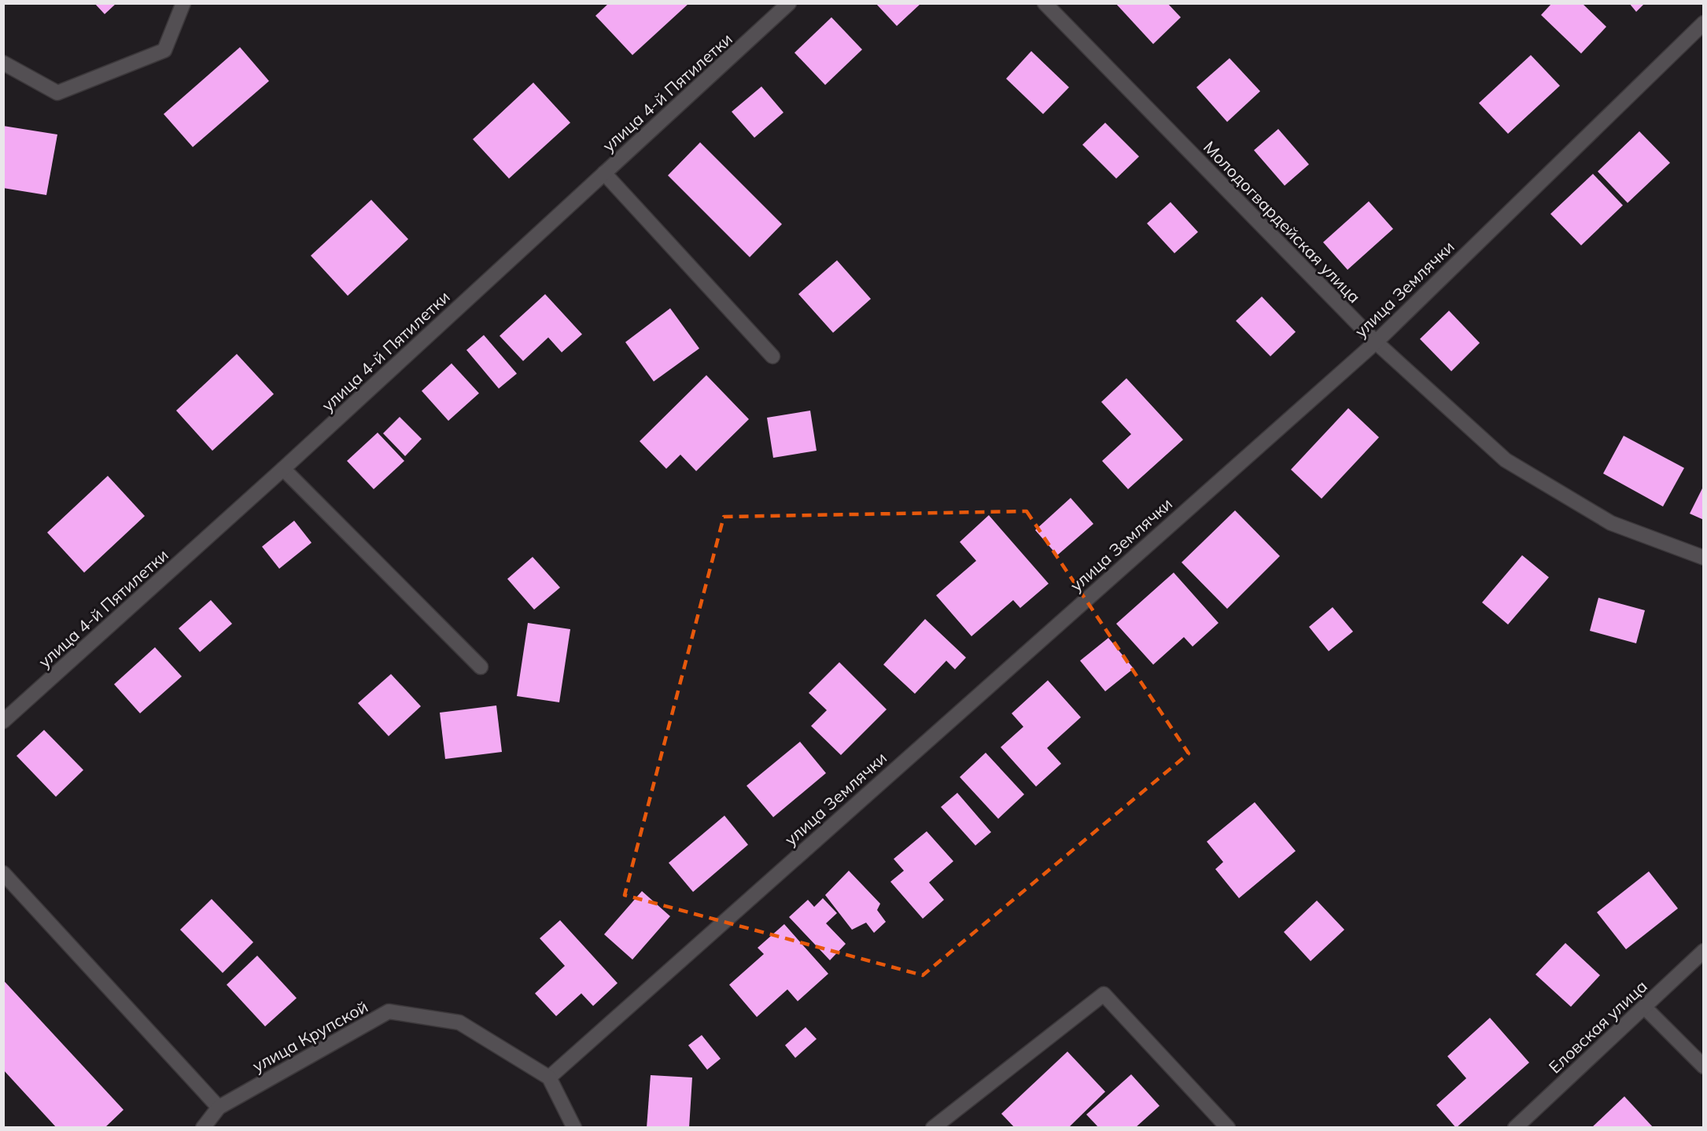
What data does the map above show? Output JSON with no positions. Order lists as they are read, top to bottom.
{
  "streets": {
    "street": [
      "улица 4-й Пятилетки",
      "Молодогвардейская улица",
      "улица Землячки",
      "Еловская улица",
      "улица Крупской"
    ]
  },
  "crossings": [
    ["Молодогвардейская улица", "улица Землячки"],
    ["улица Землячки", "улица Крупской"]
  ]
}
